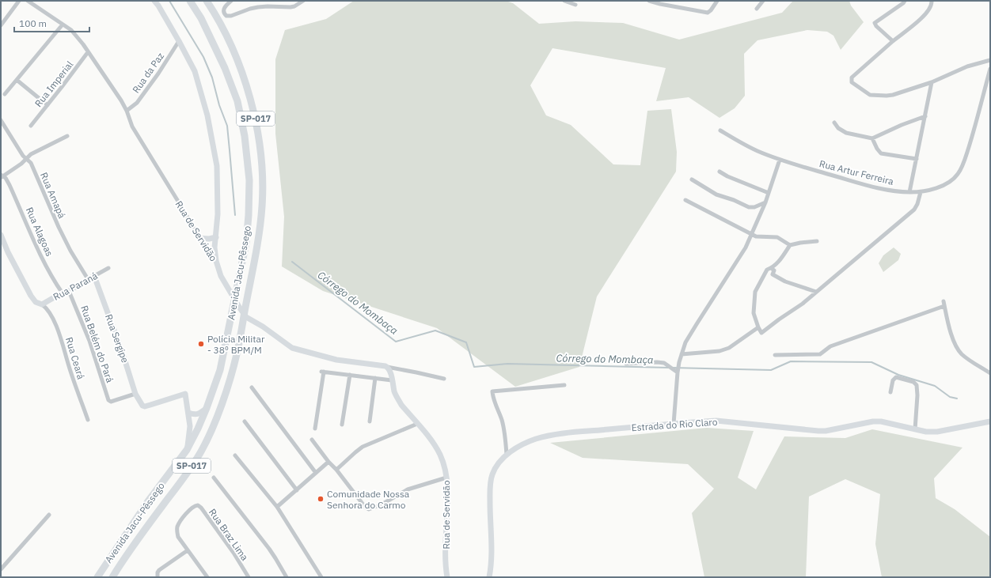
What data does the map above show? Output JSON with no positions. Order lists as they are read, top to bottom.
{
  "streets": {
    "highway": ["SP-017", "Avenida Jacu-Pêssego"],
    "main road": [
      "Rua de Servidão",
      "Rua Paraná",
      "Rua Sergipe",
      "Estrada do Rio Claro"
    ],
    "street": [
      "Rua da Paz",
      "Rua Imperial",
      "Rua Artur Ferreira",
      "Rua Amapá",
      "Rua Alagoas",
      "Rua Belém do Pará",
      "Rua Ceará",
      "Rua Braz Lima"
    ]
  },
  "crossings": [
    ["Rua da Paz", "Rua de Servidão"],
    ["Rua Imperial", "Rua de Servidão"],
    ["Rua Amapá", "Rua Paraná"],
    ["Rua Alagoas", "Rua Paraná"],
    ["Rua Paraná", "Rua Sergipe"],
    ["Rua Paraná", "Rua Belém do Pará"],
    ["Rua Paraná", "Rua Ceará"],
    ["Rua Sergipe", "Rua Belém do Pará"]
  ],
  "water": ["Córrego do Mombaça"],
  "places": ["Polícia Militar - 38º BPM/M", "Comunidade Nossa Senhora do Carmo"],
  "scale_bar": "100 m"
}
